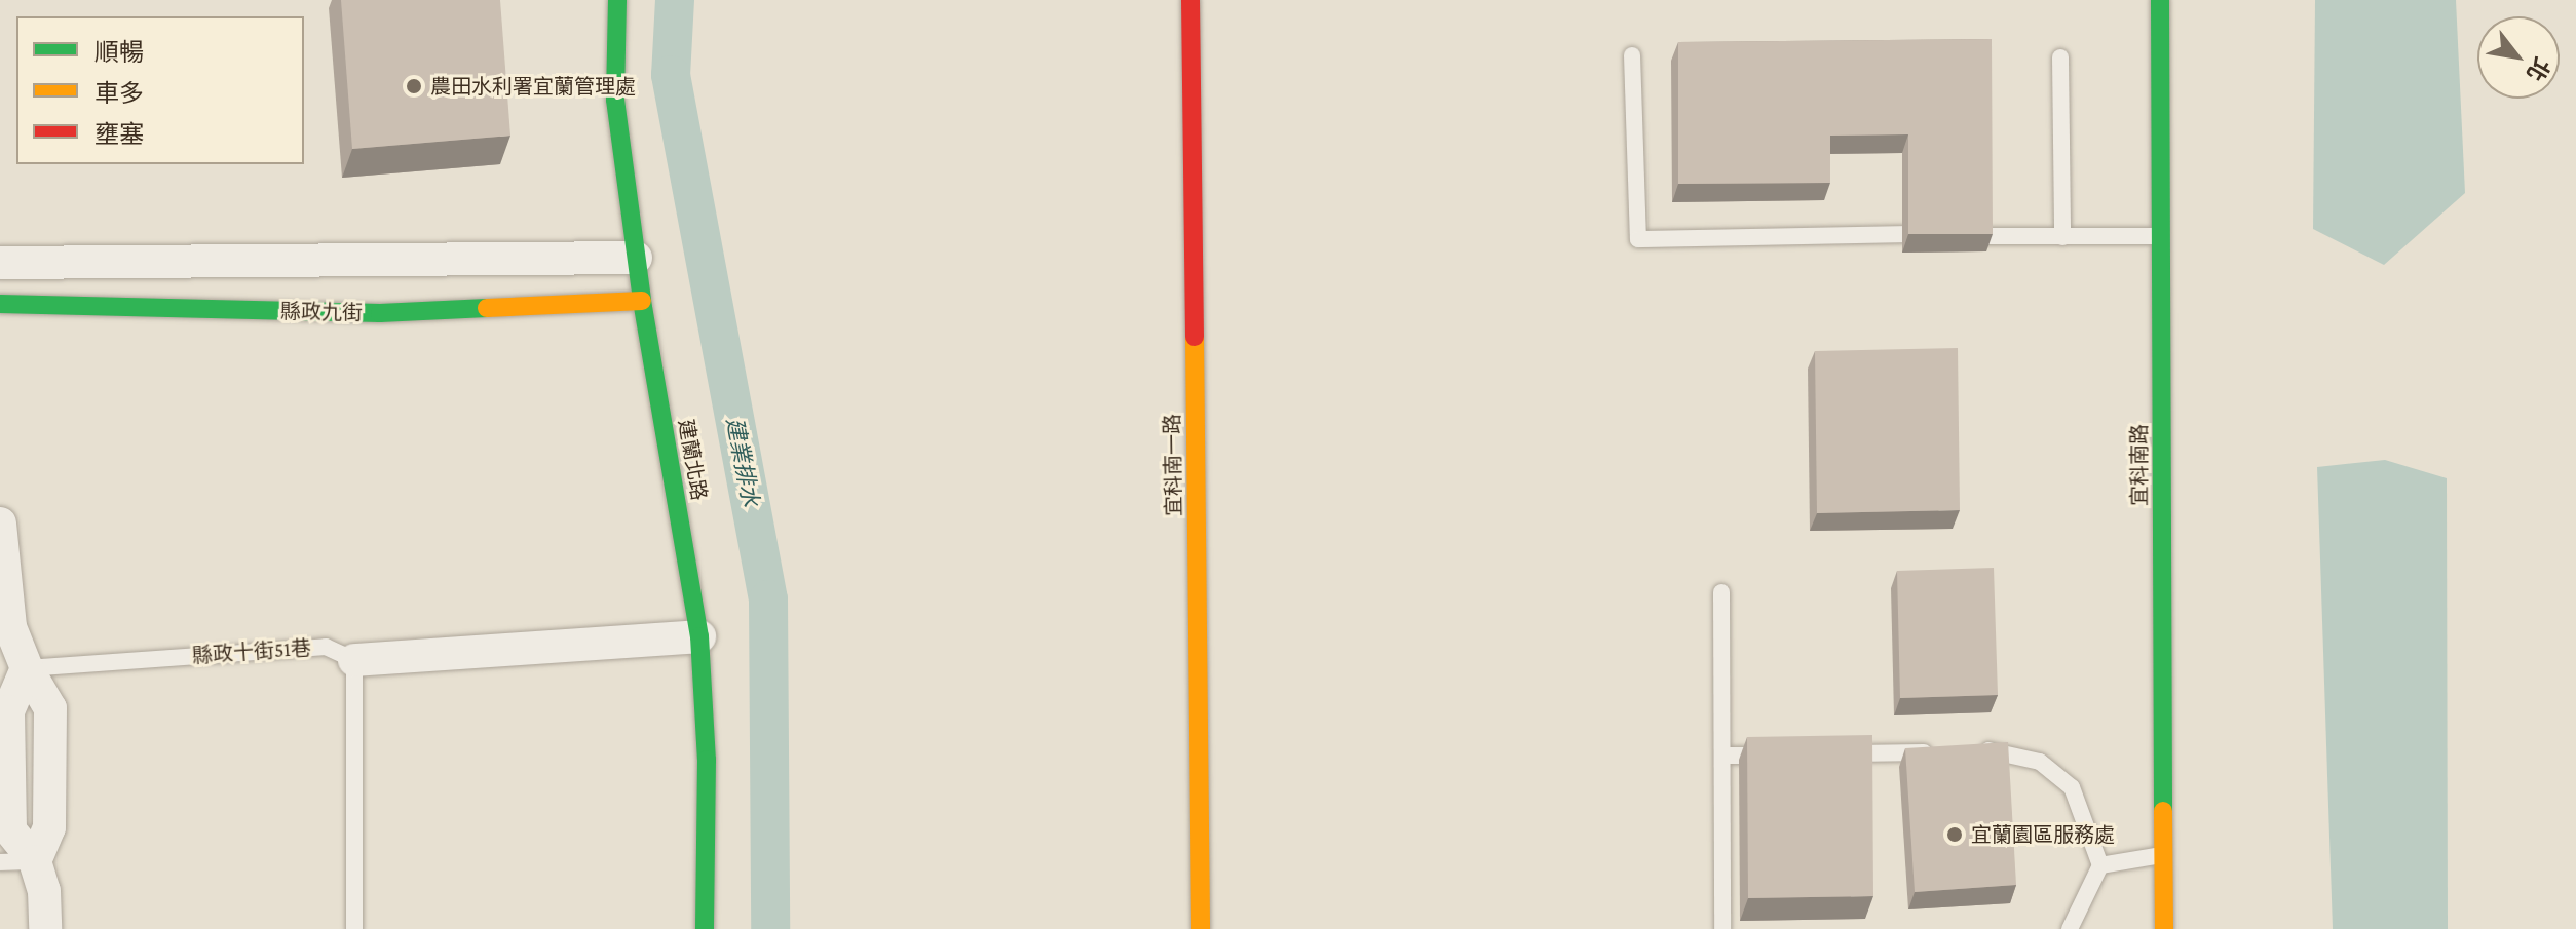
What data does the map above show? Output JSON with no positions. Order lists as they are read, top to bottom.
{
  "streets": {
    "street": [
      "縣政九街",
      "建蘭北路",
      "宜科南一路",
      "宜科南路"
    ],
    "lane": ["縣政十街51巷"]
  },
  "crossings": [
    ["縣政九街", "建蘭北路"]
  ],
  "water": ["建業排水"],
  "places": ["農田水利署宜蘭管理處", "宜蘭園區服務處"],
  "legend": ["順暢", "車多", "壅塞"],
  "north": "bottom right"
}
